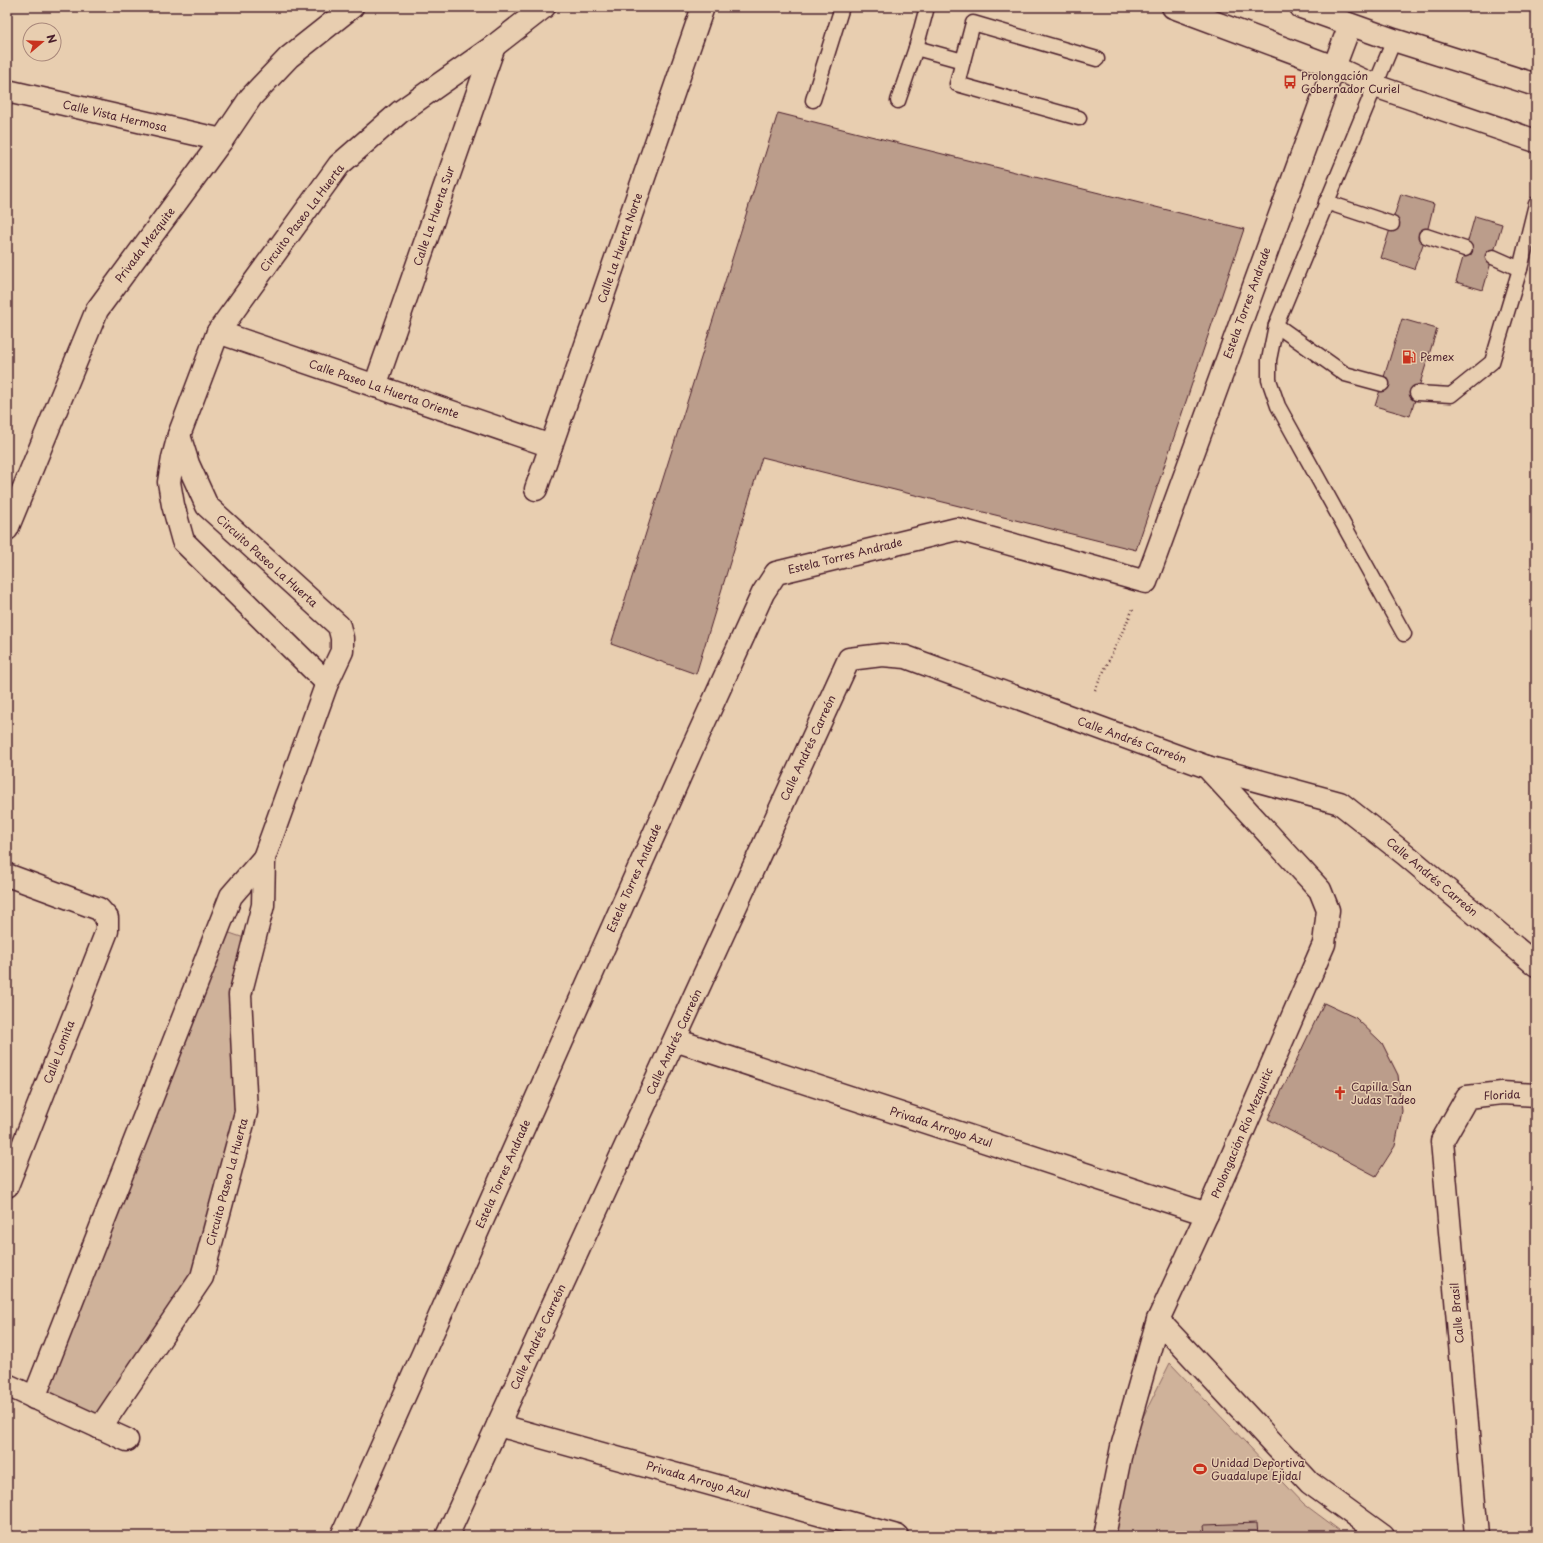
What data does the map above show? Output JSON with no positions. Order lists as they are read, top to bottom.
{
  "streets": {
    "street": [
      "Calle Vista Hermosa",
      "Calle La Huerta Sur",
      "Circuito Paseo La Huerta",
      "Privada Mezquite",
      "Calle La Huerta Norte",
      "Estela Torres Andrade",
      "Calle Paseo La Huerta Oriente",
      "Calle Andrés Carreón",
      "Calle Lomita",
      "Florida",
      "Privada Arroyo Azul",
      "Prolongación Río Mezquitic",
      "Calle Brasil"
    ]
  },
  "crossings": [
    ["Calle Vista Hermosa", "Privada Mezquite"],
    ["Calle La Huerta Sur", "Circuito Paseo La Huerta"],
    ["Calle La Huerta Sur", "Calle Paseo La Huerta Oriente"],
    ["Circuito Paseo La Huerta", "Calle Paseo La Huerta Oriente"],
    ["Calle La Huerta Norte", "Calle Paseo La Huerta Oriente"],
    ["Calle Andrés Carreón", "Privada Arroyo Azul"],
    ["Calle Andrés Carreón", "Prolongación Río Mezquitic"],
    ["Florida", "Calle Brasil"],
    ["Privada Arroyo Azul", "Prolongación Río Mezquitic"]
  ],
  "places": {
    "bus stop": ["Prolongación Gobernador Curiel"],
    "fuel station": ["Pemex"],
    "church": ["Capilla San Judas Tadeo"],
    "sports": ["Unidad Deportiva Guadalupe Ejidal"]
  },
  "north": "right"
}
